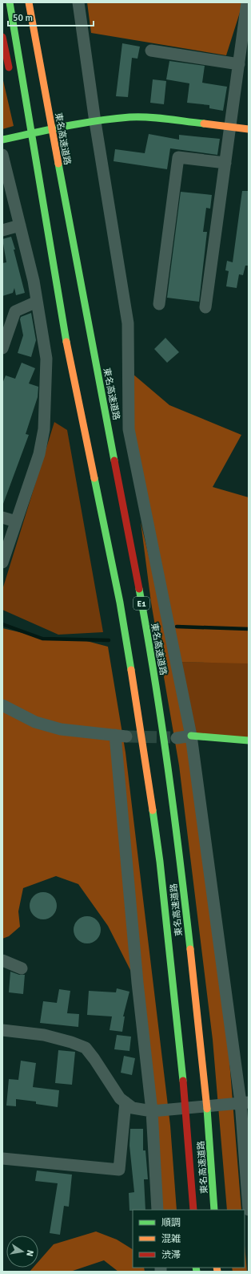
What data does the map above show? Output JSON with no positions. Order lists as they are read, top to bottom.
{
  "streets": {
    "main road": ["東名高速道路", "E1"]
  },
  "legend": ["順調", "混雑", "渋滞"],
  "scale_bar": "50 m",
  "north": "right"
}
